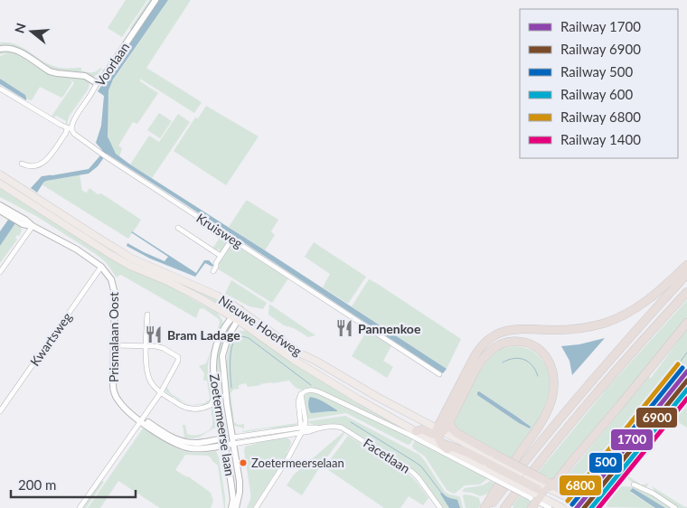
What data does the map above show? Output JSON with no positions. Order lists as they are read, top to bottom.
{
  "streets": {
    "main road": ["Nieuwe Hoefweg"],
    "street": [
      "Voorlaan",
      "Kruisweg",
      "Prismalaan Oost",
      "Kwartsweg",
      "Zoetermeerse laan",
      "Facetlaan"
    ]
  },
  "crossings": [
    ["Voorlaan", "Kruisweg"],
    ["Nieuwe Hoefweg", "Zoetermeerse laan"],
    ["Nieuwe Hoefweg", "Facetlaan"],
    ["Prismalaan Oost", "Kwartsweg"],
    ["Prismalaan Oost", "Zoetermeerse laan"],
    ["Prismalaan Oost", "Facetlaan"],
    ["Zoetermeerse laan", "Facetlaan"]
  ],
  "places": {
    "restaurant": ["Pannenkoe", "Bram Ladage"],
    "other": ["Zoetermeerselaan"]
  },
  "lines": [
    "rail line 6800",
    "rail line 500",
    "rail line 1700",
    "rail line 6900",
    "rail line 600",
    "rail line 1400"
  ],
  "legend": [
    "Railway 1700",
    "Railway 6900",
    "Railway 500",
    "Railway 600",
    "Railway 6800",
    "Railway 1400"
  ],
  "scale_bar": "200 m",
  "north": "left"
}
